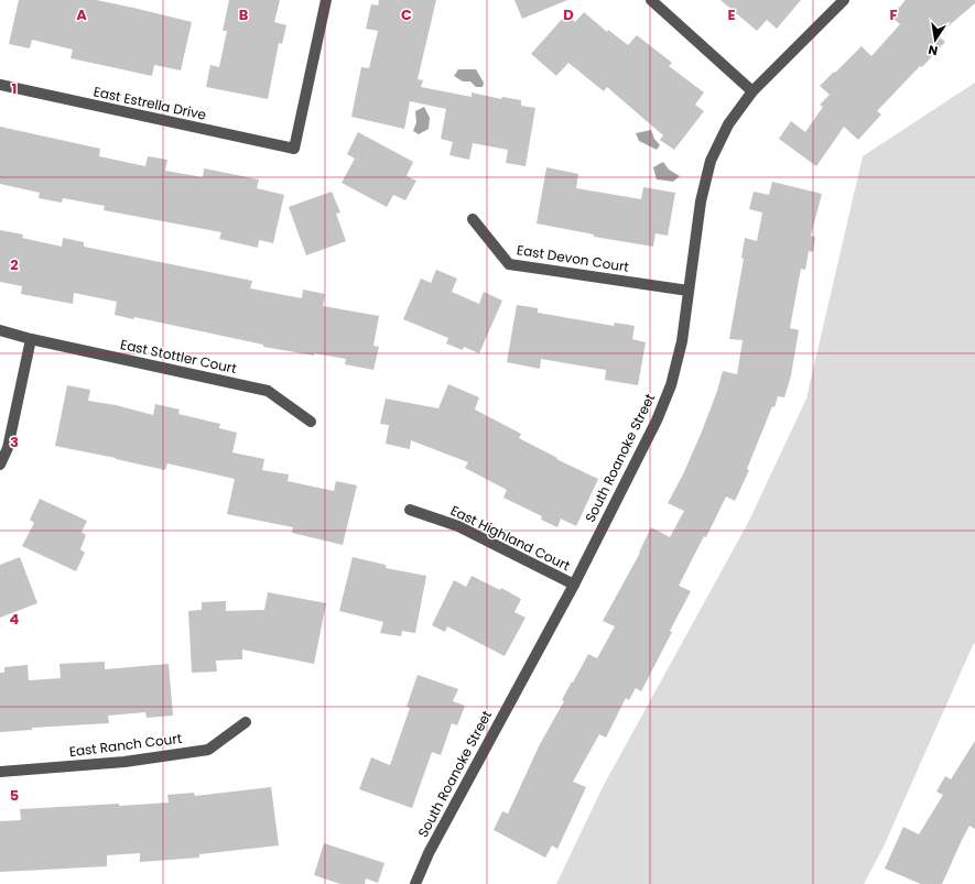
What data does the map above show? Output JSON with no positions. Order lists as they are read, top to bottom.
{
  "streets": {
    "street": [
      "East Estrella Drive",
      "East Devon Court",
      "East Stottler Court",
      "South Roanoke Street",
      "East Highland Court",
      "East Ranch Court"
    ]
  },
  "crossings": [
    ["East Devon Court", "South Roanoke Street"],
    ["South Roanoke Street", "East Highland Court"]
  ],
  "north": "bottom",
  "grid": {
    "columns": [
      "A",
      "B",
      "C",
      "D",
      "E",
      "F"
    ],
    "rows": [
      "1",
      "2",
      "3",
      "4",
      "5"
    ]
  }
}
